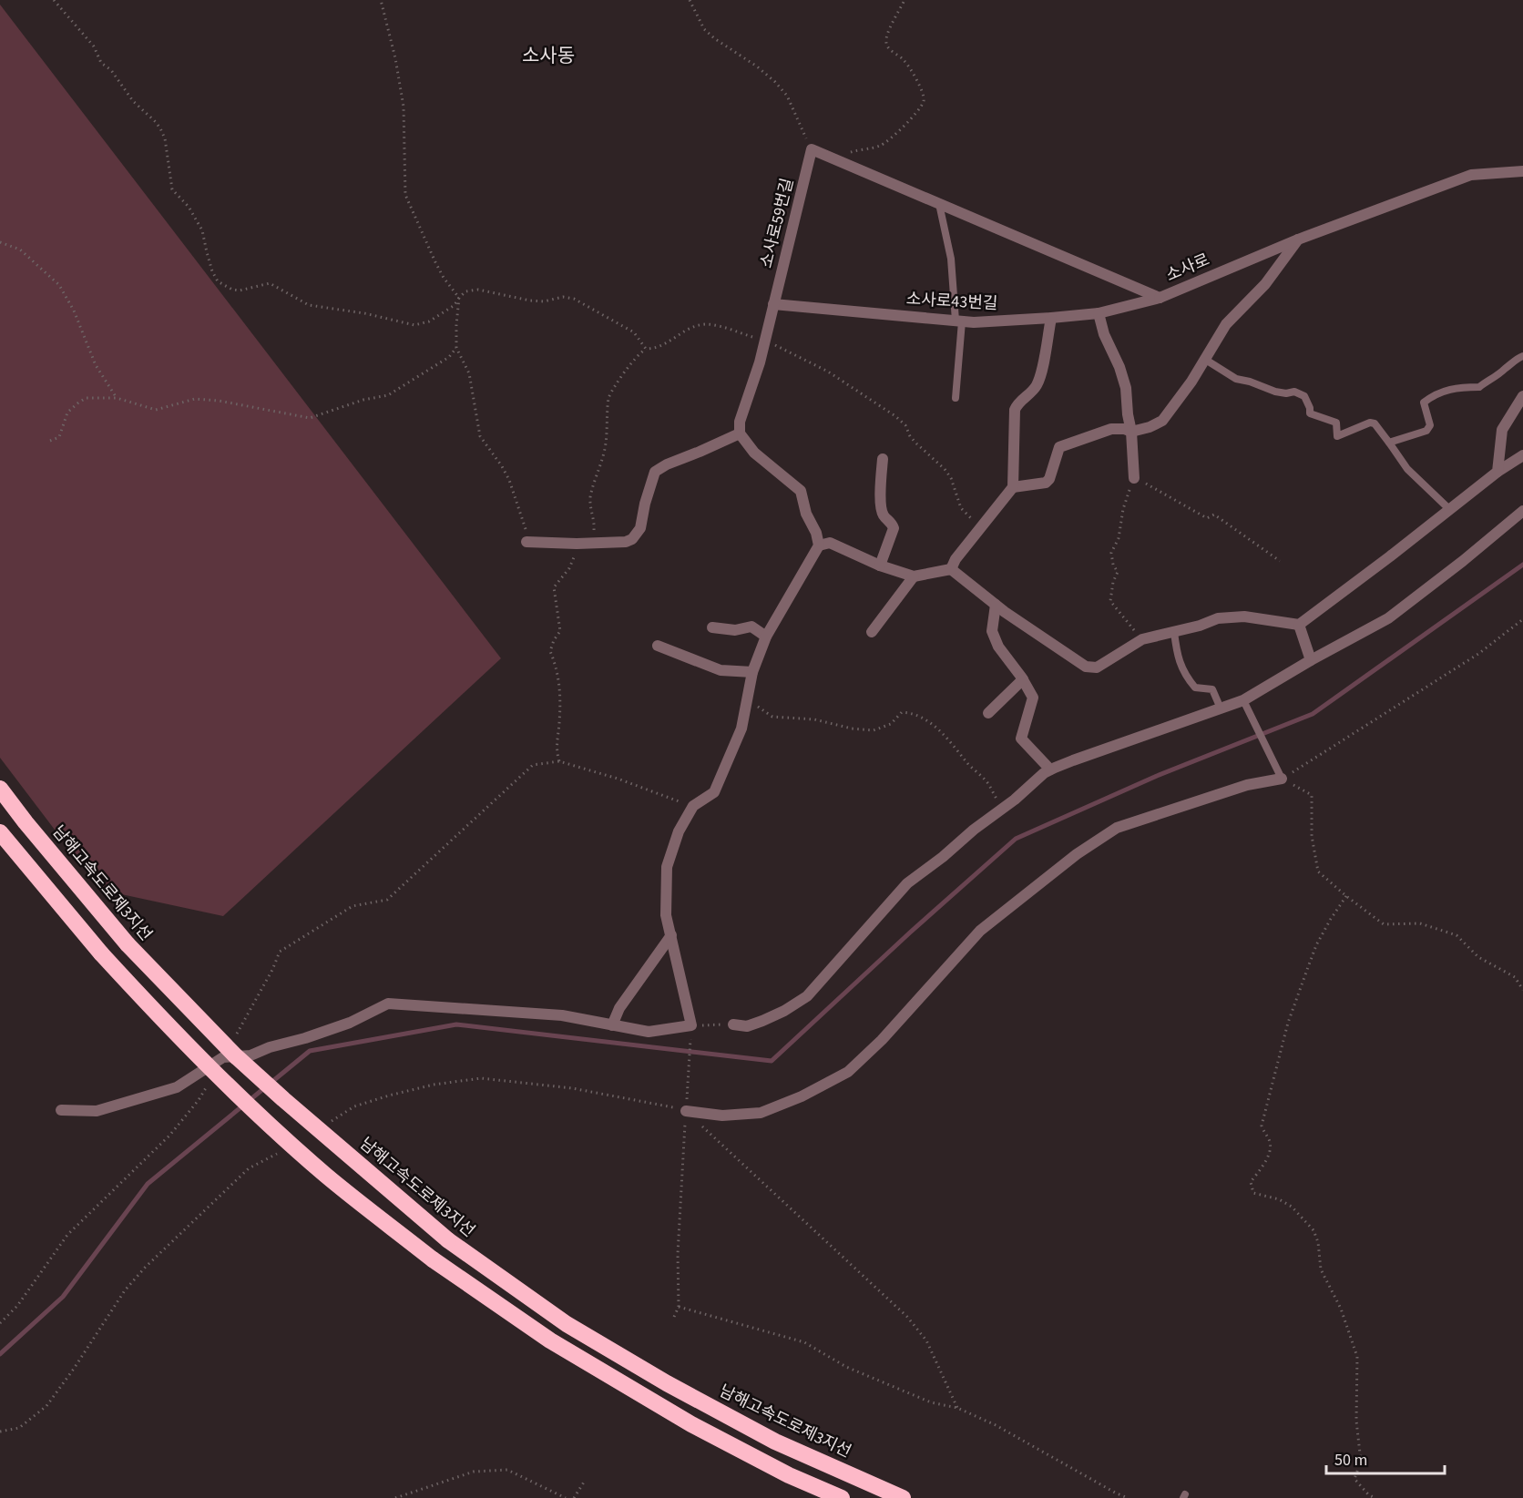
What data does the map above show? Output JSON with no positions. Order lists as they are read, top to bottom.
{
  "streets": {
    "highway": ["남해고속도로제3지선"],
    "street": ["소사로59번길", "소사로", "소사로43번길"]
  },
  "crossings": [
    ["소사로59번길", "소사로"],
    ["소사로59번길", "소사로43번길"],
    ["소사로", "소사로43번길"]
  ],
  "districts": ["소사동"],
  "scale_bar": "50 m"
}
